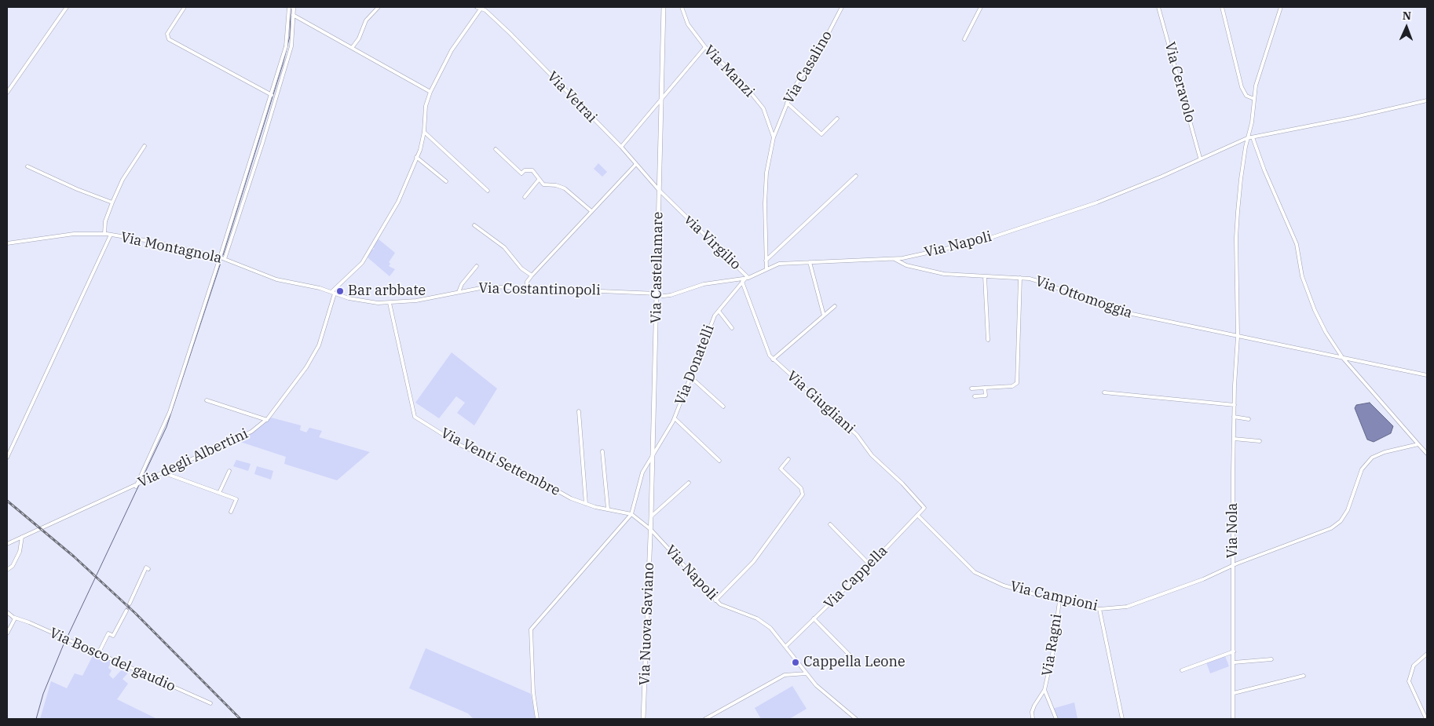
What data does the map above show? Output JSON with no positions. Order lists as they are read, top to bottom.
{
  "streets": {
    "main road": ["Via Castellamare", "Via Nuova Saviano"],
    "street": [
      "Via Casalino",
      "Via Manzi",
      "Via Ceravolo",
      "Via Vetrai",
      "via Virgilio",
      "Via Napoli",
      "Via Montagnola",
      "Via Costantinopoli",
      "Via Ottomoggia",
      "Via Donatelli",
      "Via Giugliani",
      "Via degli Albertini",
      "Via Venti Settembre",
      "Via Nola",
      "Via Cappella",
      "Via Campioni",
      "Via Ragni",
      "Via Bosco del gaudio"
    ]
  },
  "crossings": [
    ["Via Casalino", "Via Manzi"],
    ["Via Casalino", "Via Napoli"],
    ["Via Ceravolo", "Via Napoli"],
    ["Via Vetrai", "via Virgilio"],
    ["Via Vetrai", "Via Castellamare"],
    ["via Virgilio", "Via Napoli"],
    ["via Virgilio", "Via Castellamare"],
    ["via Virgilio", "Via Donatelli"],
    ["Via Napoli", "Via Castellamare"],
    ["Via Napoli", "Via Costantinopoli"],
    ["Via Napoli", "Via Ottomoggia"],
    ["Via Napoli", "Via Donatelli"],
    ["Via Napoli", "Via Venti Settembre"],
    ["Via Napoli", "Via Nola"],
    ["Via Napoli", "Via Cappella"],
    ["Via Napoli", "Via Nuova Saviano"],
    ["Via Montagnola", "Via Costantinopoli"],
    ["Via Montagnola", "Via degli Albertini"],
    ["Via Castellamare", "Via Costantinopoli"],
    ["Via Castellamare", "Via Donatelli"],
    ["Via Castellamare", "Via Venti Settembre"],
    ["Via Castellamare", "Via Nuova Saviano"],
    ["Via Costantinopoli", "Via degli Albertini"],
    ["Via Costantinopoli", "Via Venti Settembre"],
    ["Via Ottomoggia", "Via Nola"],
    ["Via Donatelli", "Via Giugliani"],
    ["Via Donatelli", "Via Venti Settembre"],
    ["Via Giugliani", "Via Cappella"],
    ["Via Venti Settembre", "Via Nuova Saviano"],
    ["Via Nola", "Via Campioni"],
    ["Via Cappella", "Via Campioni"],
    ["Via Campioni", "Via Ragni"]
  ],
  "places": ["Bar arbbate", "Cappella Leone"],
  "north": "top"
}
